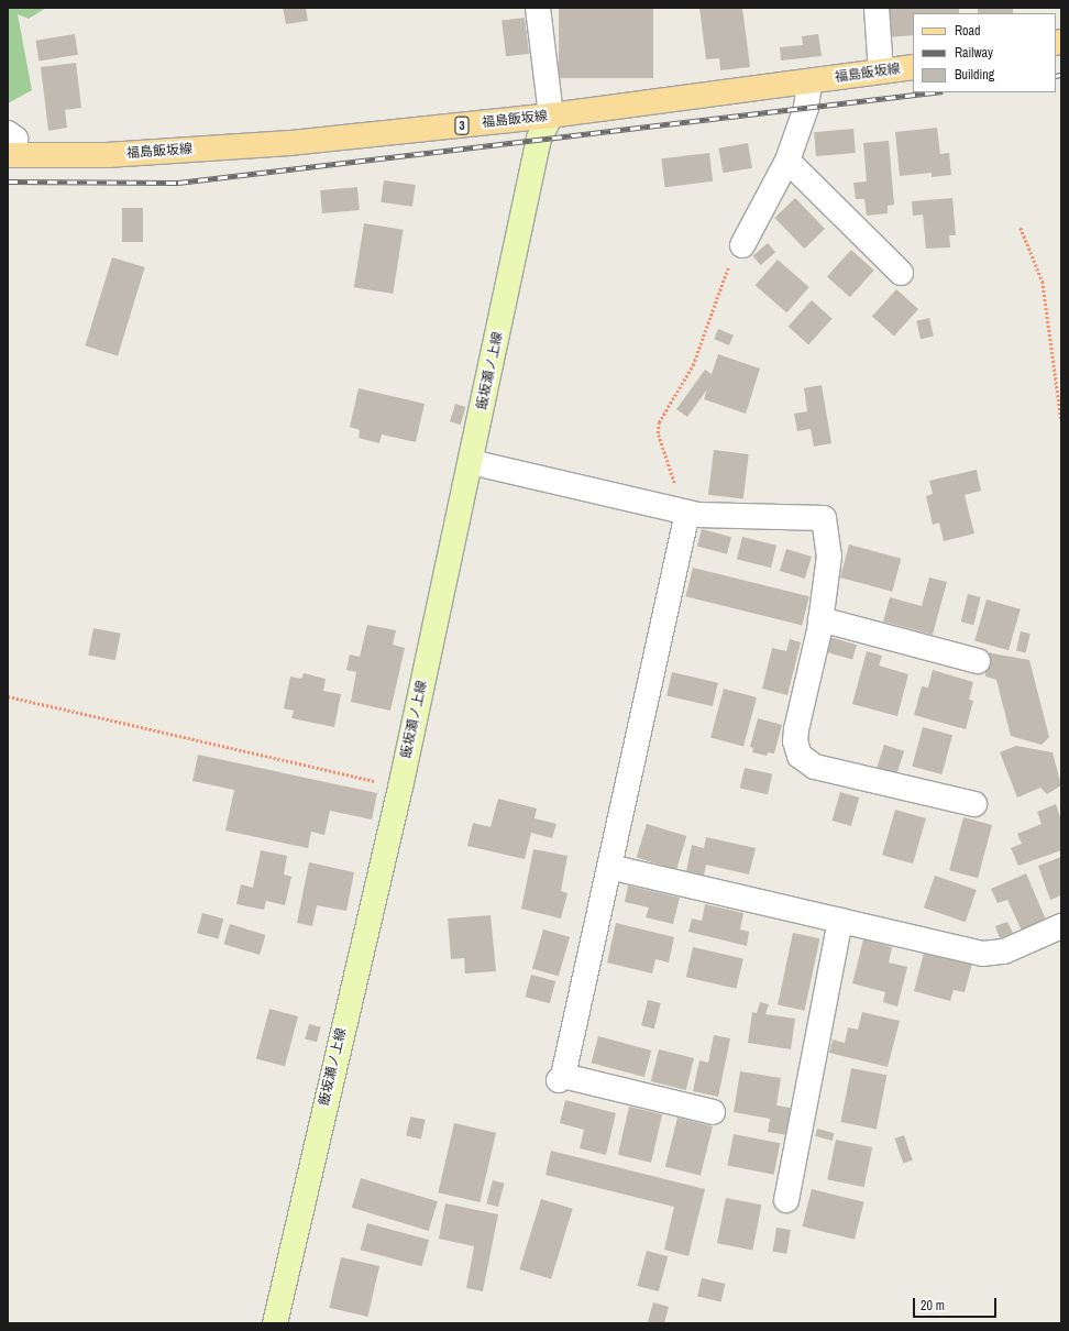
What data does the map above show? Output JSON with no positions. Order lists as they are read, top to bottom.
{
  "streets": {
    "main road": ["福島飯坂線", "3", "飯坂瀬ノ上線"]
  },
  "crossings": [
    ["福島飯坂線", "飯坂瀬ノ上線"]
  ],
  "legend": ["Road", "Railway", "Building"],
  "scale_bar": "20 m"
}
